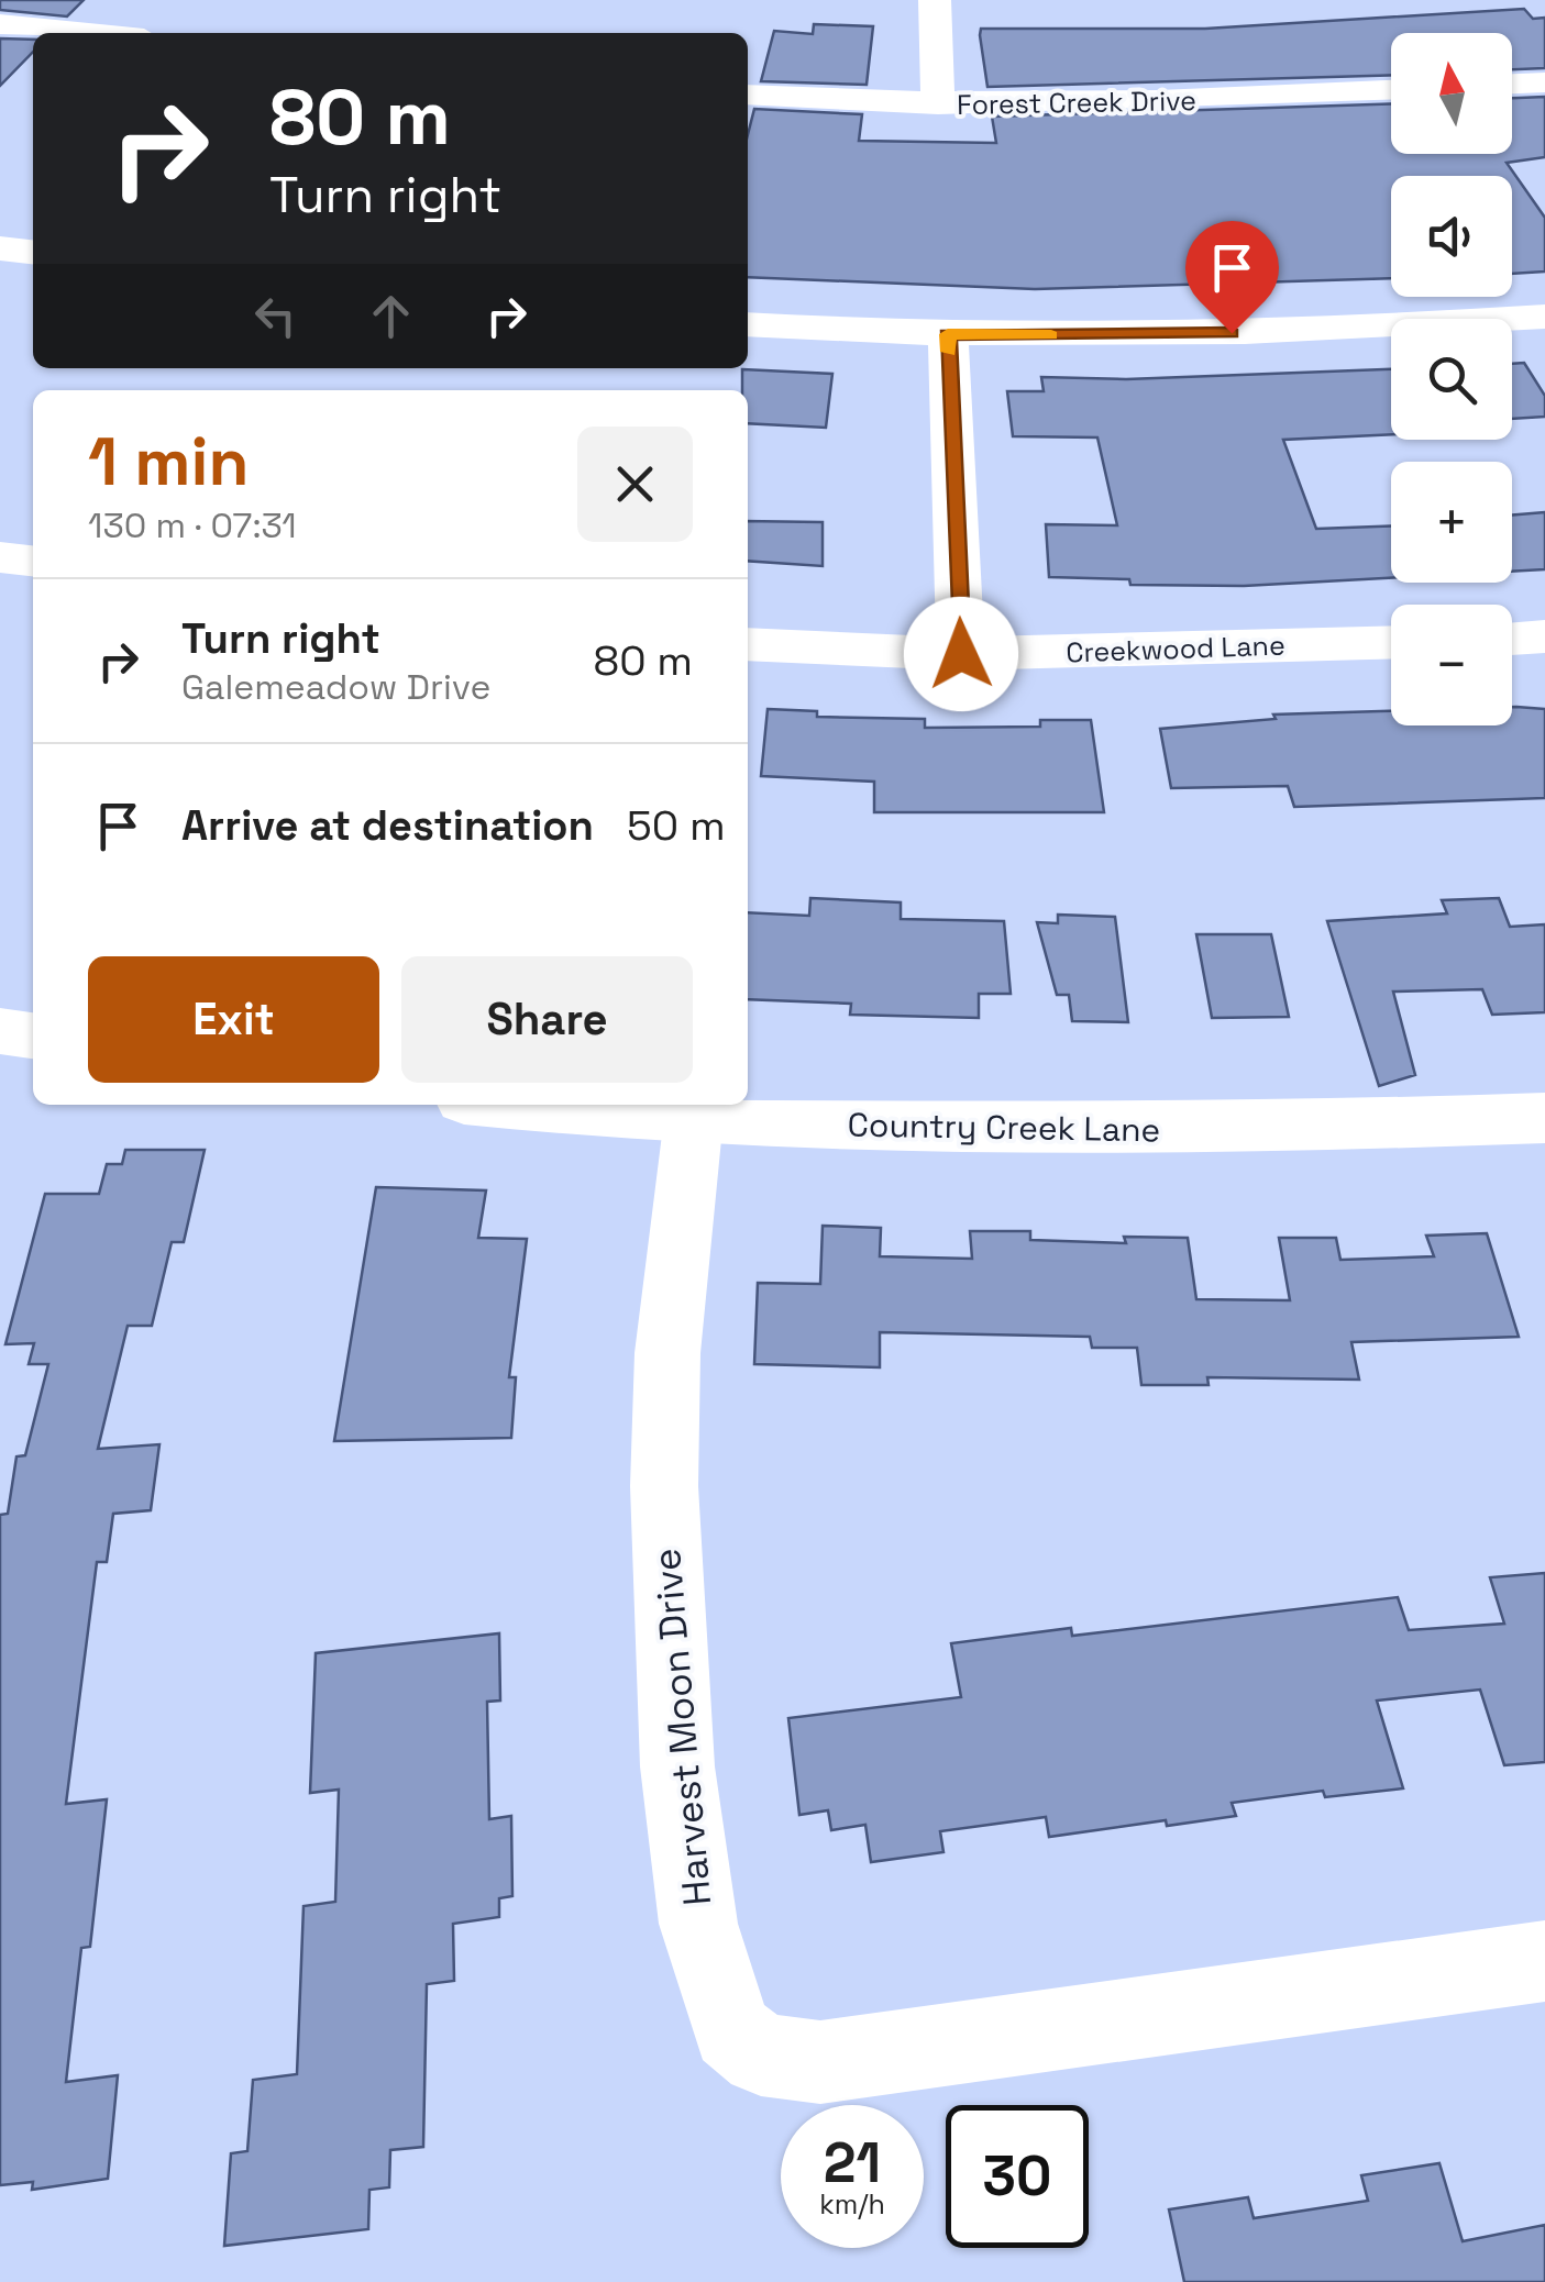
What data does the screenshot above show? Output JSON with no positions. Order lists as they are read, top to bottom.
{
  "streets": {
    "street": [
      "Forest Creek Drive",
      "Creekwood Lane",
      "Country Creek Lane",
      "Harvest Moon Drive"
    ]
  },
  "crossings": [
    ["Country Creek Lane", "Harvest Moon Drive"]
  ],
  "north": "top",
  "page": {
    "map_buttons": ["+", "−"],
    "turn": ["80 m", "Turn right"],
    "heading": ["1 min", "130 m · 07:31"],
    "list": [
      {
        "name": "Turn right",
        "note": "Galemeadow Drive",
        "value": "80 m"
      },
      {
        "name": "Arrive at destination",
        "value": "50 m"
      }
    ],
    "buttons": ["Exit", "Share"],
    "speed": "21 km/h",
    "limit": "30"
  }
}
